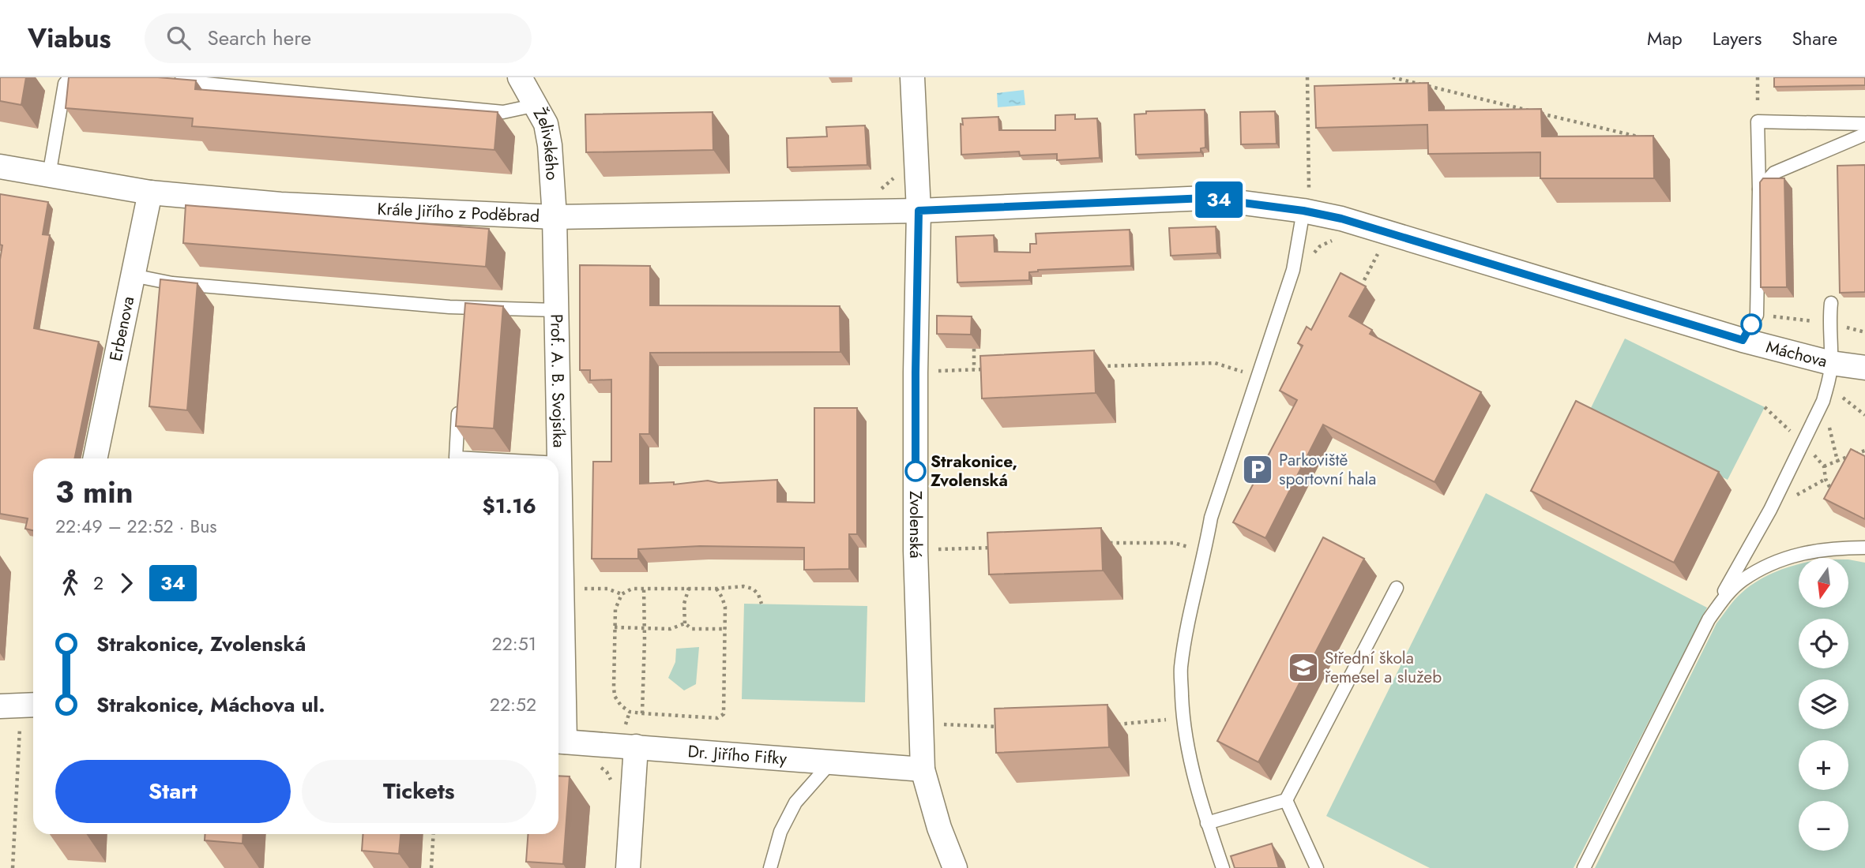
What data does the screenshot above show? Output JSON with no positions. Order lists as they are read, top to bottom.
{
  "streets": {
    "street": [
      "Želivského",
      "Krále Jiřího z Poděbrad",
      "Erbenova",
      "Máchova",
      "Prof. A. B. Svojsíka",
      "Zvolenská",
      "Dr. Jiřího Fifky"
    ]
  },
  "crossings": [
    ["Želivského", "Krále Jiřího z Poděbrad"],
    ["Želivského", "Prof. A. B. Svojsíka"],
    ["Krále Jiřího z Poděbrad", "Erbenova"],
    ["Krále Jiřího z Poděbrad", "Máchova"],
    ["Krále Jiřího z Poděbrad", "Prof. A. B. Svojsíka"],
    ["Krále Jiřího z Poděbrad", "Zvolenská"],
    ["Máchova", "Zvolenská"],
    ["Prof. A. B. Svojsíka", "Dr. Jiřího Fifky"],
    ["Zvolenská", "Dr. Jiřího Fifky"]
  ],
  "places": {
    "parking": ["Parkoviště sportovní hala"],
    "other": ["Strakonice, Zvolenská"],
    "school or university": ["Střední škola řemesel a služeb"]
  },
  "lines": ["bus line 34"],
  "north": "bottom",
  "page": {
    "header": "Viabus",
    "search": "Search here",
    "nav": ["Map", "Layers", "Share"],
    "on_map": "34",
    "heading": ["3 min", "22:49 – 22:52 · Bus", "$1.16"],
    "legs": ["2", "34"],
    "map_buttons": ["+", "−"],
    "list": [
      {
        "name": "Strakonice, Zvolenská",
        "value": "22:51"
      },
      {
        "name": "Strakonice, Máchova ul.",
        "value": "22:52"
      }
    ],
    "buttons": ["Start", "Tickets"]
  }
}
